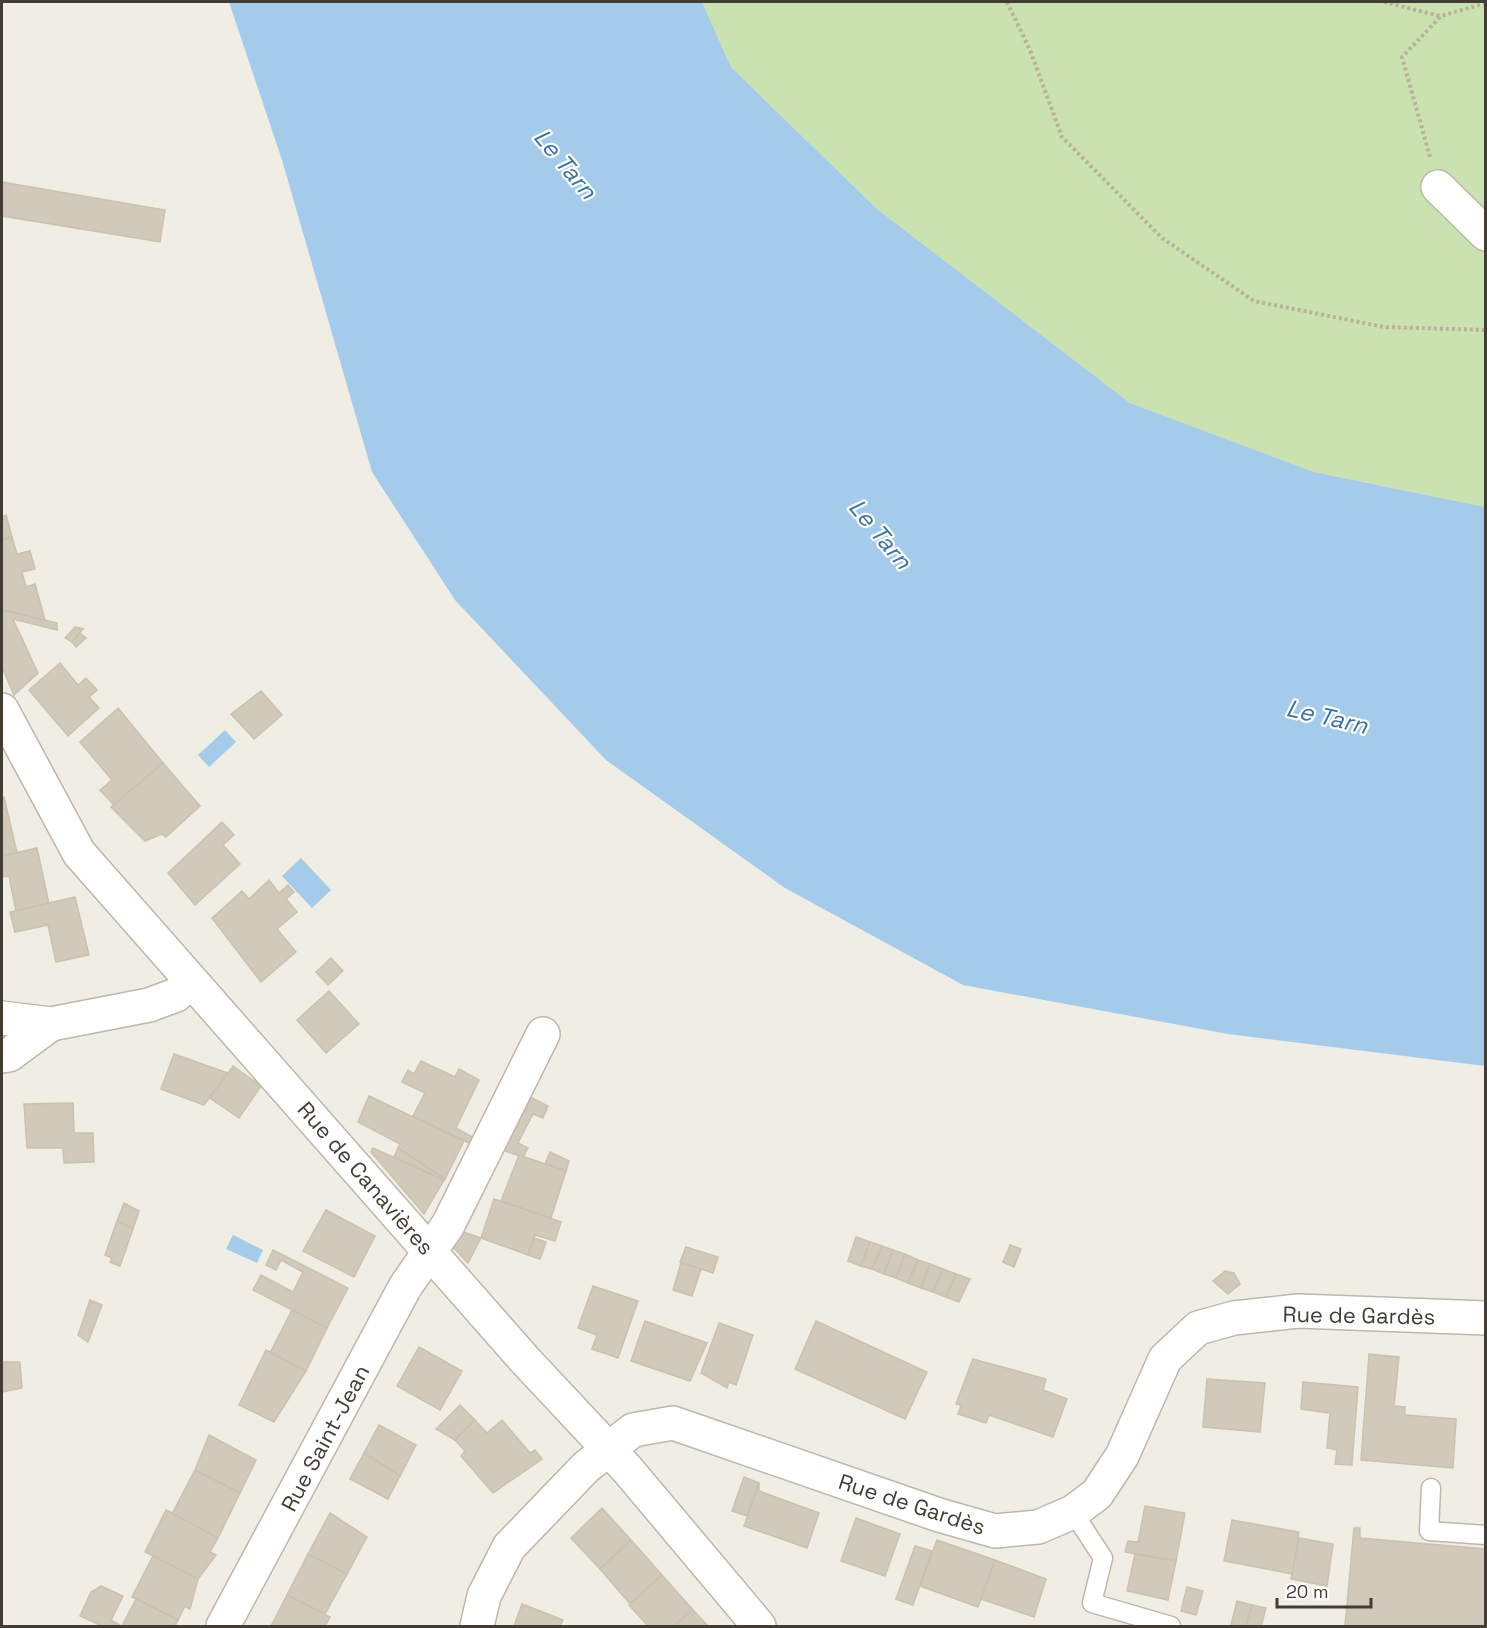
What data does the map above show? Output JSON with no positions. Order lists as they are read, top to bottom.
{
  "streets": {
    "street": ["Rue de Canavières", "Rue de Gardès", "Rue Saint-Jean"]
  },
  "crossings": [
    ["Rue de Canavières", "Rue de Gardès"],
    ["Rue de Canavières", "Rue Saint-Jean"]
  ],
  "water": ["Le Tarn"],
  "scale_bar": "20 m"
}
